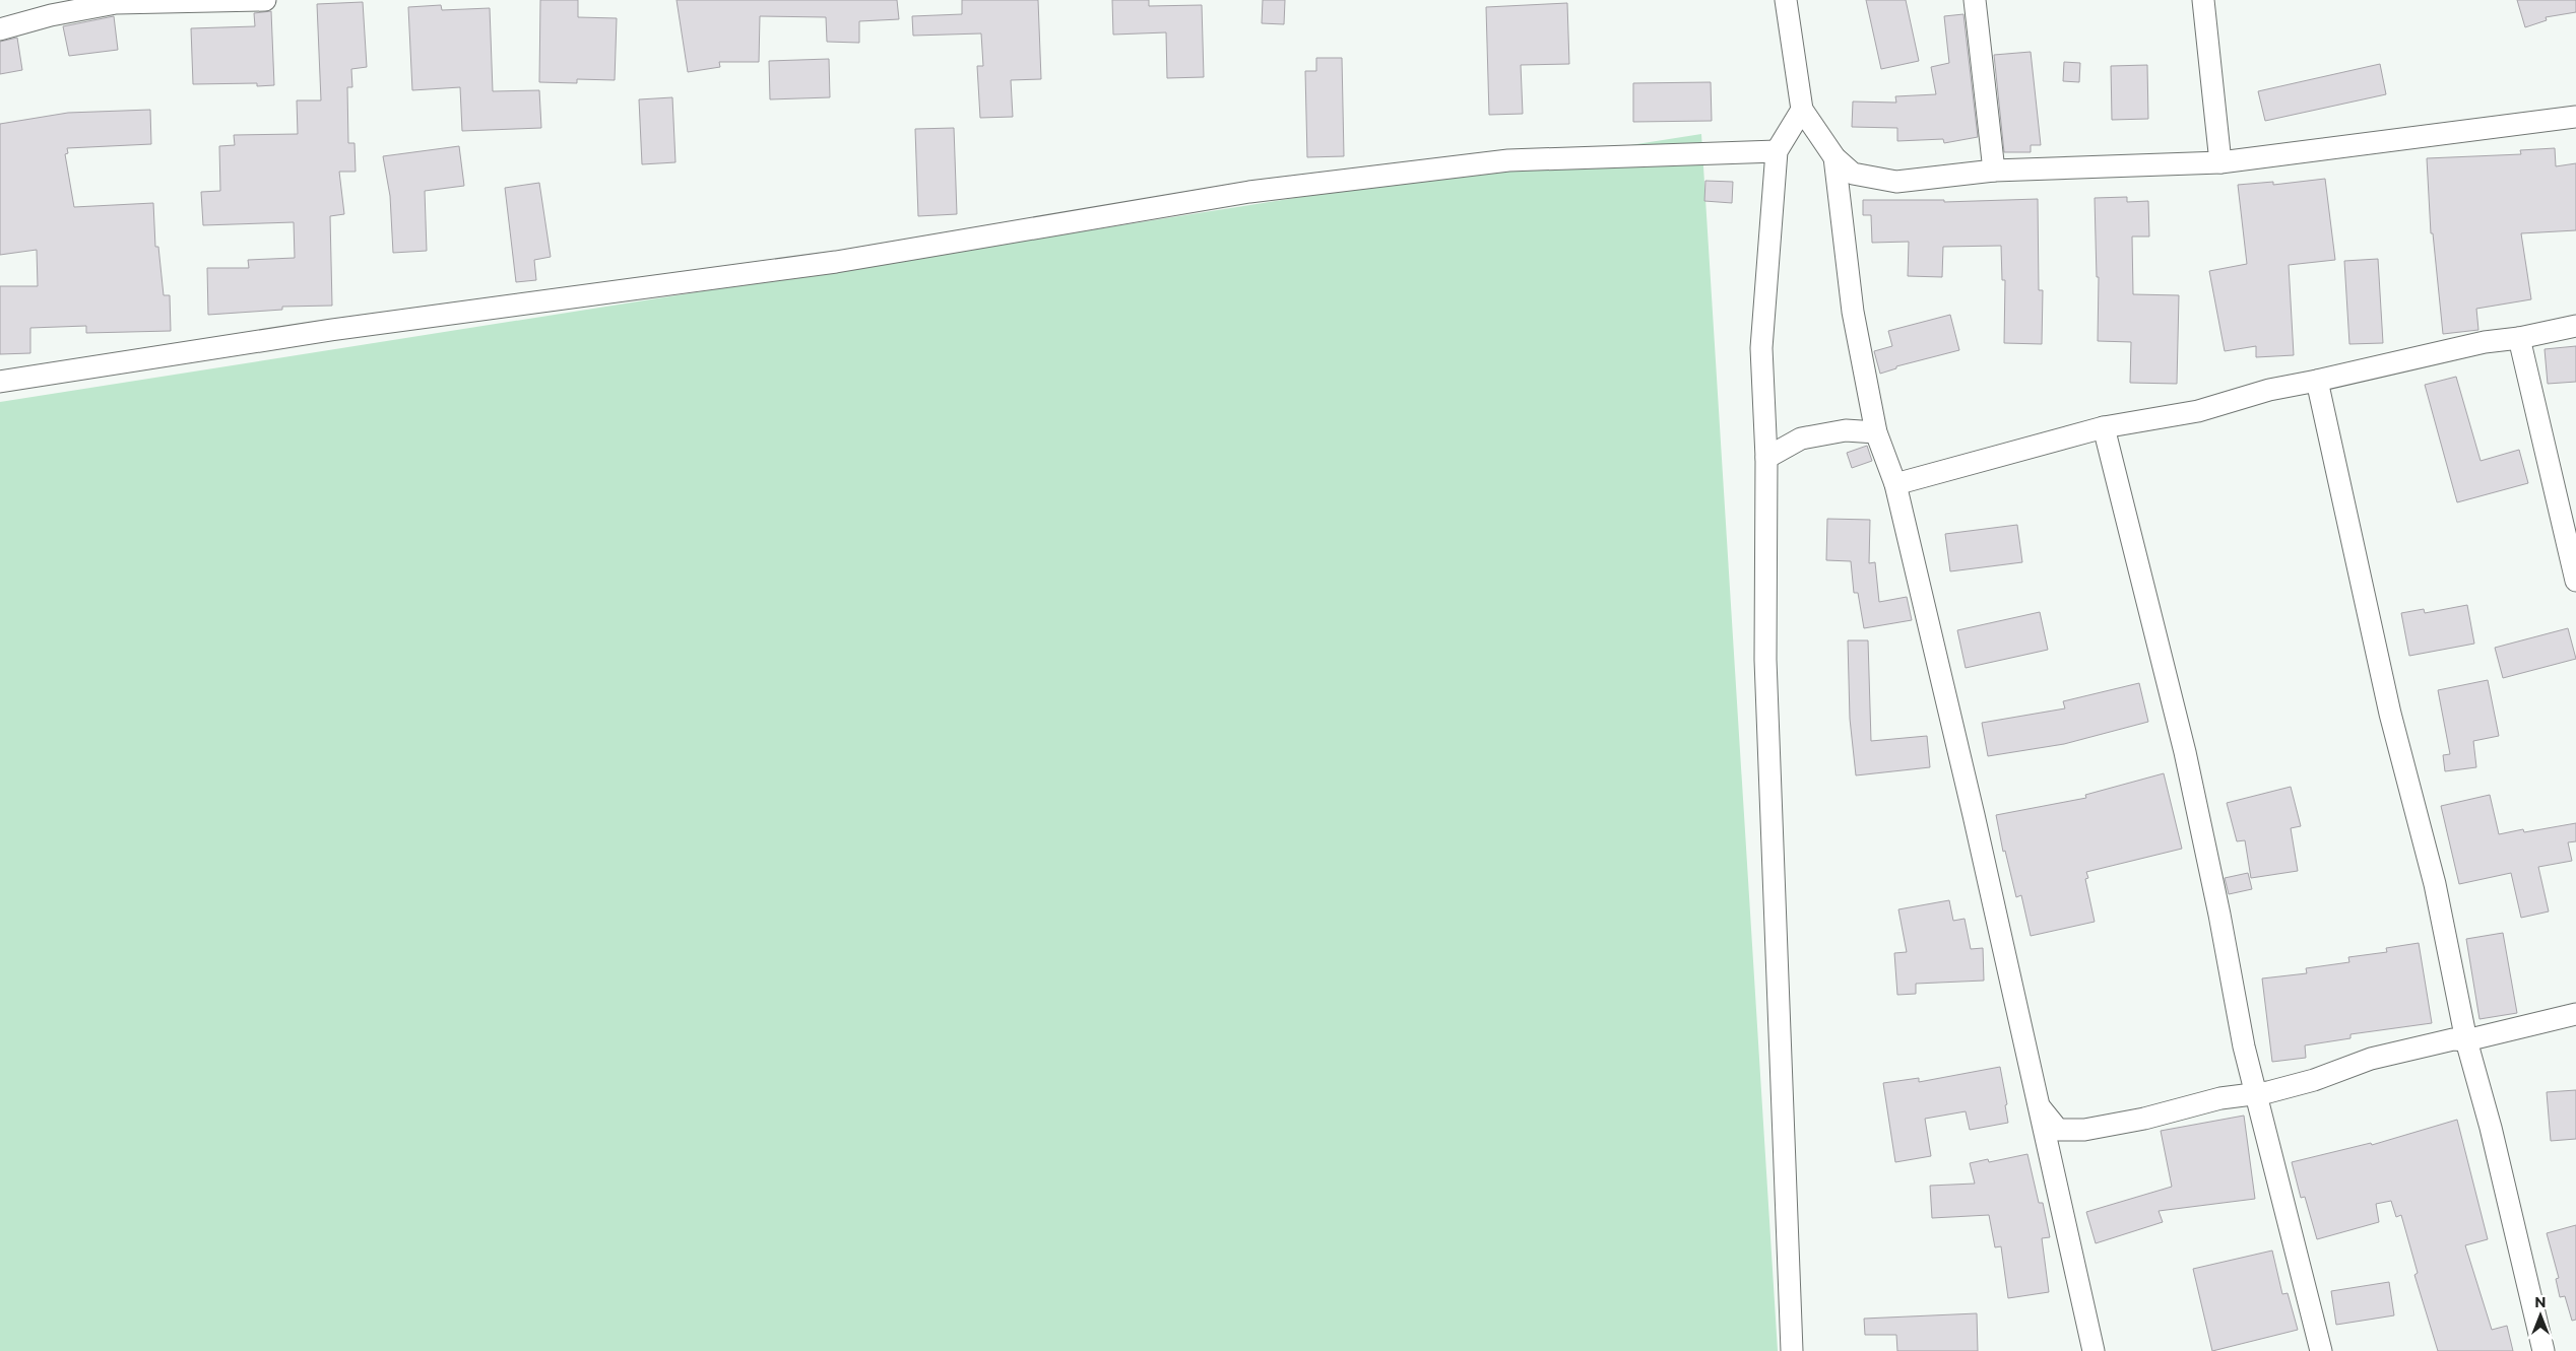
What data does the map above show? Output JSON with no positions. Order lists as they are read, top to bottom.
{
  "north": "top"
}
